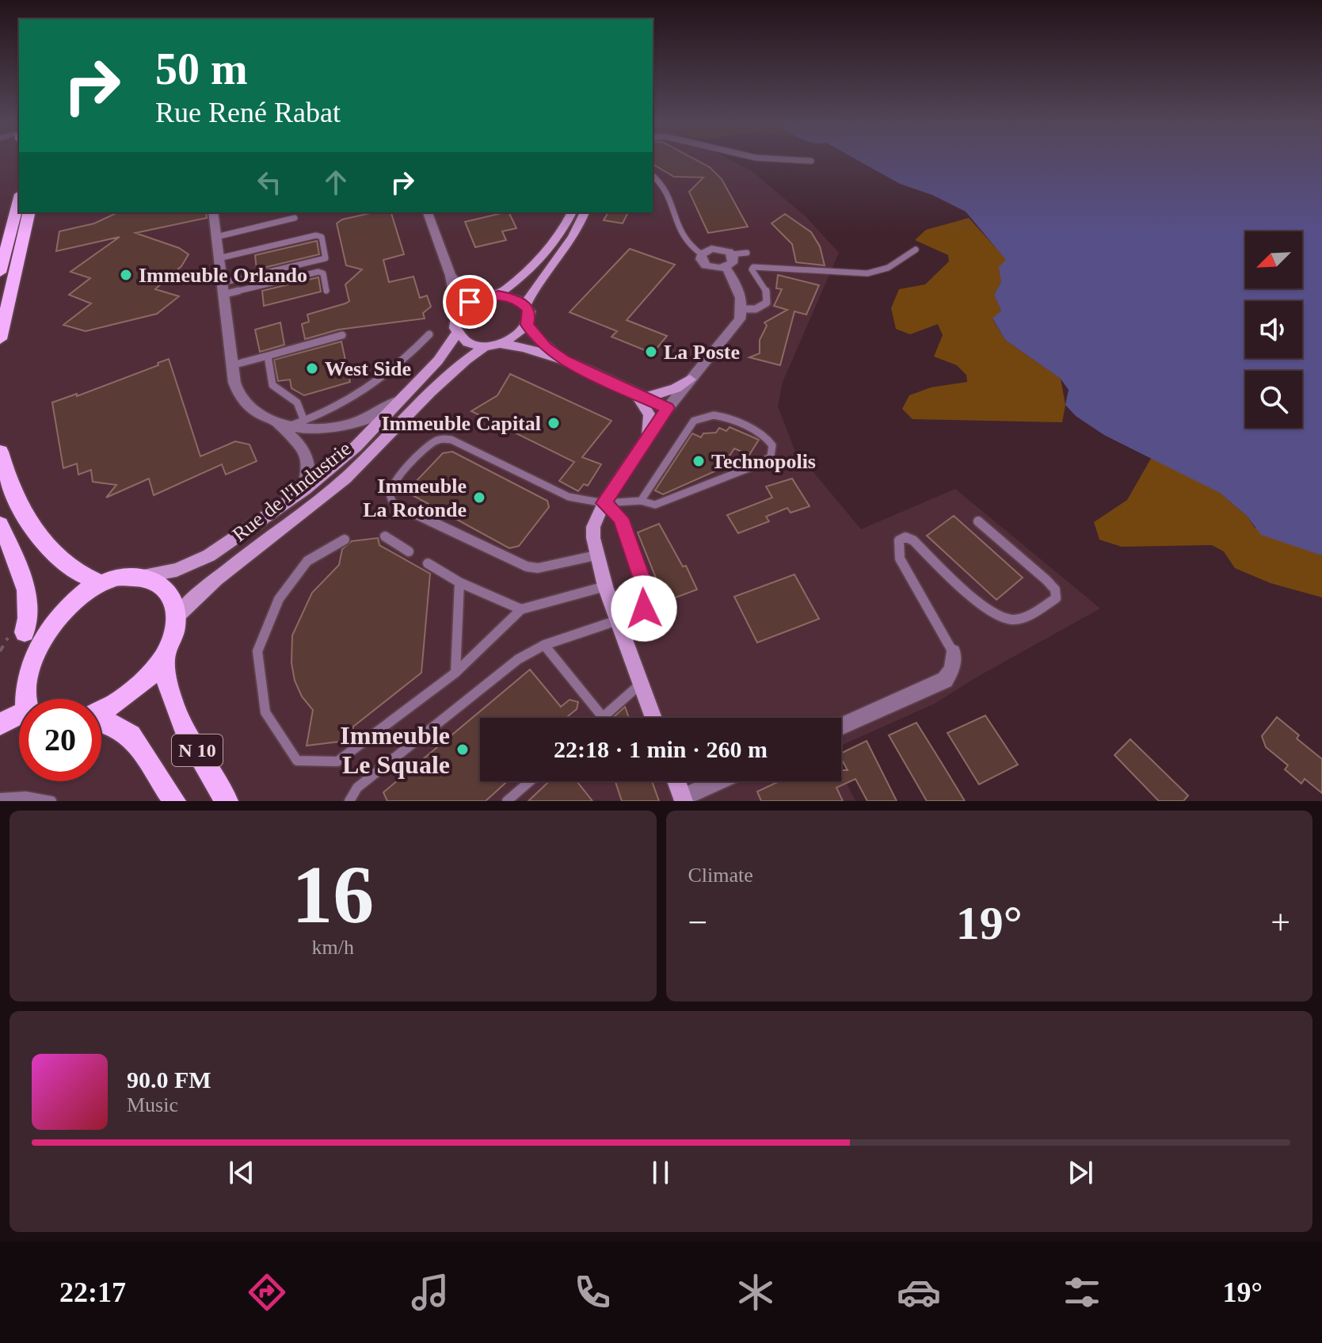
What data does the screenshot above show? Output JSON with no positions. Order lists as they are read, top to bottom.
{
  "streets": {
    "main road": ["Rue de l'Industrie", "N 10"]
  },
  "places": [
    "Immeuble Orlando",
    "La Poste",
    "West Side",
    "Immeuble Capital",
    "Technopolis",
    "Immeuble La Rotonde",
    "Immeuble Le Squale"
  ],
  "north": "bottom left",
  "page": {
    "turn": ["50 m", "Rue René Rabat"],
    "limit": "20",
    "trip": "22:18 · 1 min · 260 m",
    "tile": [
      ["16", "km/h"],
      "Climate"
    ],
    "heat": ["−", "19°", "+"],
    "song": ["90.0 FM", "Music"],
    "tabs": ["22:17", "19°"]
  }
}
